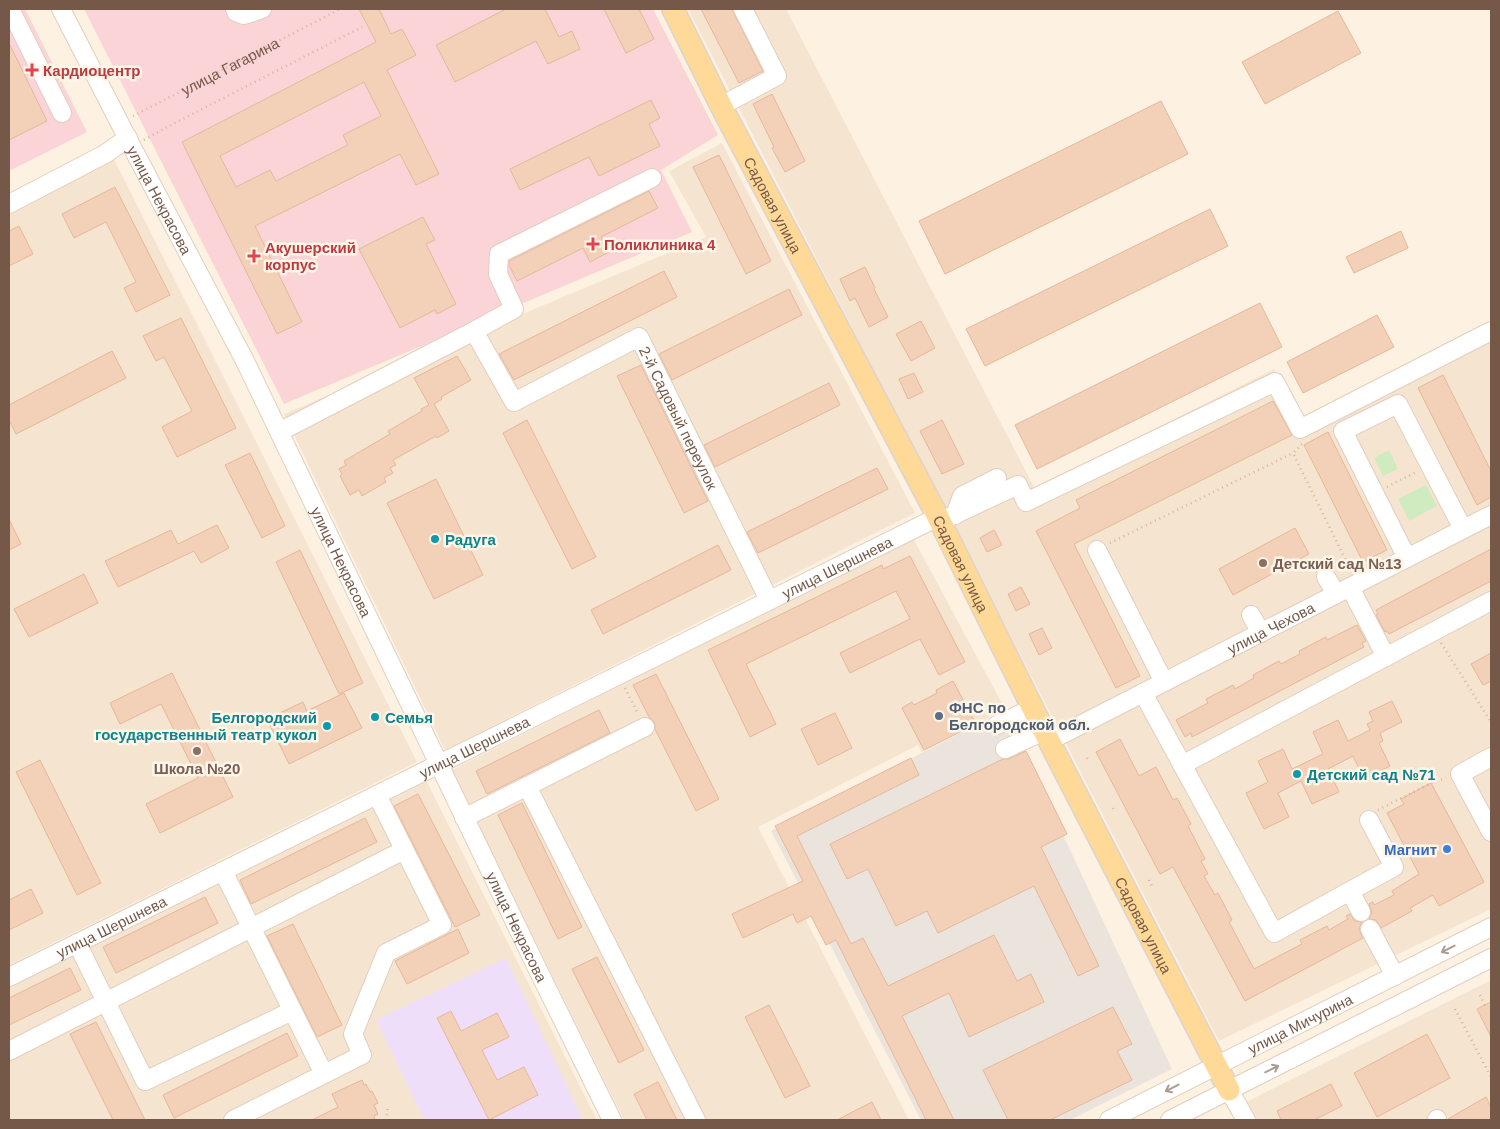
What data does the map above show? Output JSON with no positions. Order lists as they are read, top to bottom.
{
  "streets": {
    "main road": ["Садовая улица"],
    "street": [
      "улица Некрасова",
      "2-й Садовый переулок",
      "улица Шершнева",
      "улица Чехова",
      "улица Мичурина"
    ],
    "path": ["улица Гагарина"]
  },
  "crossings": [
    ["улица Гагарина", "улица Некрасова"],
    ["улица Некрасова", "улица Шершнева"],
    ["Садовая улица", "улица Шершнева"],
    ["Садовая улица", "улица Чехова"],
    ["Садовая улица", "улица Мичурина"],
    ["2-й Садовый переулок", "улица Шершнева"]
  ],
  "places": {
    "health": ["Кардиоцентр", "Поликлиника 4", "Акушерский корпус"],
    "other": [
      "Радуга",
      "Детский сад №13",
      "ФНС по Белгородской обл.",
      "Семья",
      "Белгородский государственный театр кукол",
      "Школа №20",
      "Детский сад №71",
      "Магнит"
    ]
  }
}
